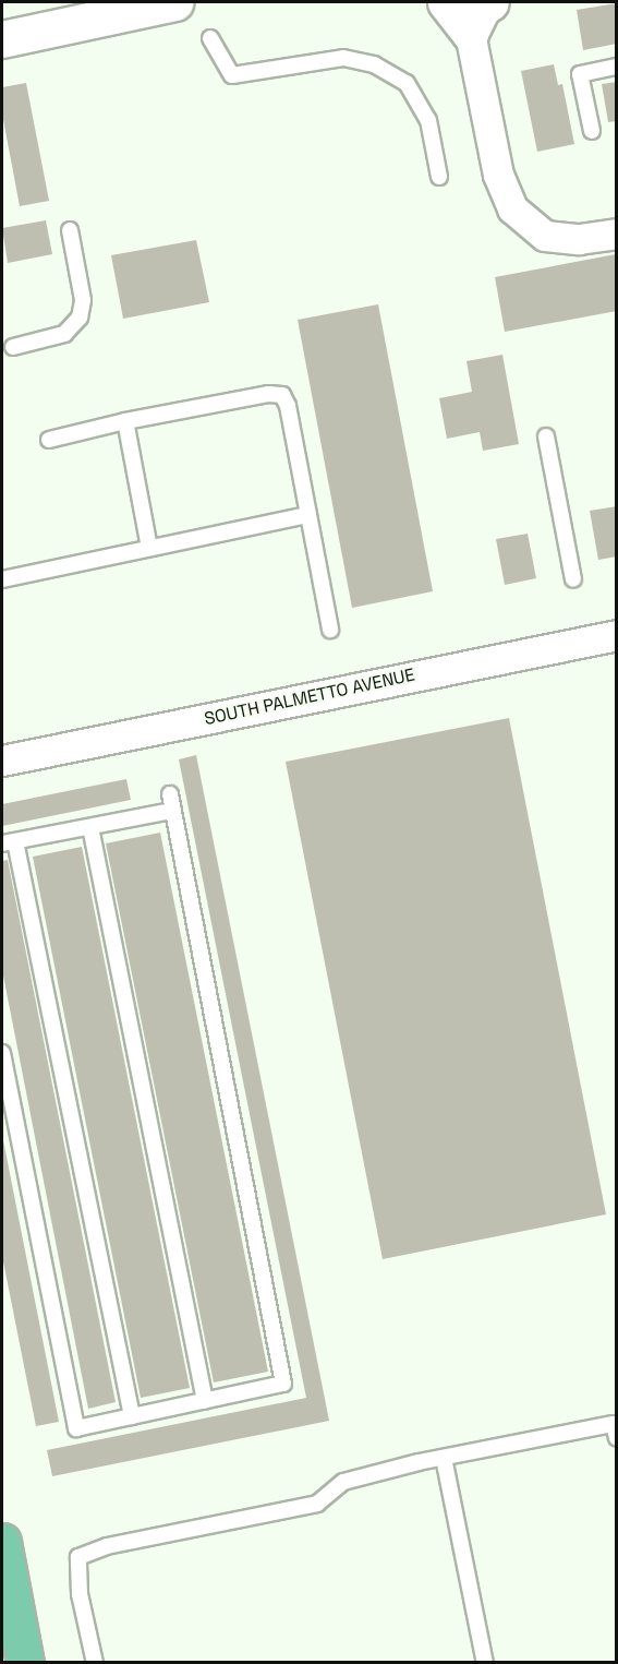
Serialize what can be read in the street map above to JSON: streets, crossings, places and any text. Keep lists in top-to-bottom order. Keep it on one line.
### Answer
{"streets":{"street":["SOUTH PALMETTO AVENUE"]}}
